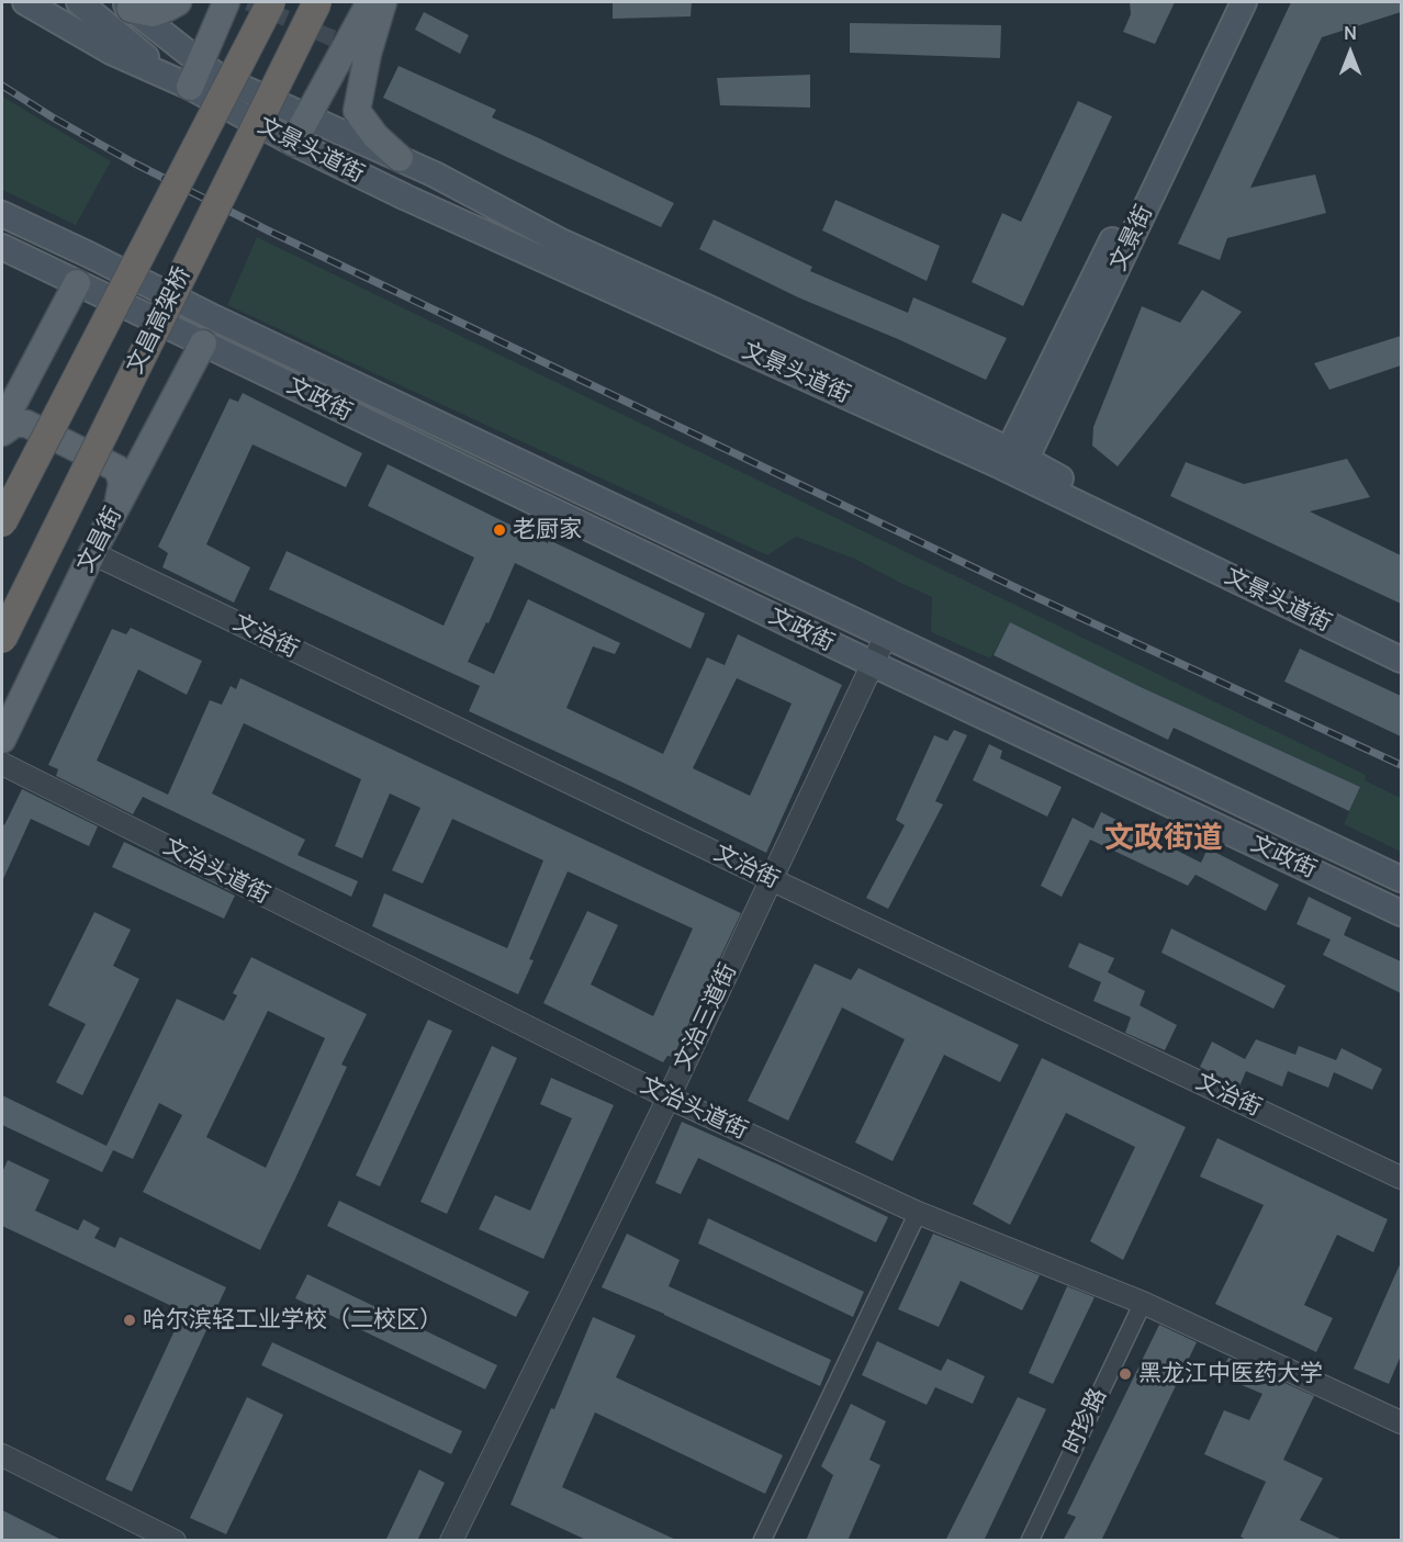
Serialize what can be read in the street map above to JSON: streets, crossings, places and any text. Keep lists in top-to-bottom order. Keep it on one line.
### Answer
{"streets":{"highway":["文昌高架桥"],"main road":["文景头道街","文景街","文政街","文昌街"],"street":["文治街","文治头道街","文治三道街","时珍路"]},"crossings":[["文景头道街","文景街"],["文政街","文昌街"],["文政街","文治三道街"],["文昌街","文治街"],["文治街","文治三道街"],["文治头道街","文治三道街"],["文治头道街","时珍路"]],"districts":["文政街道"],"places":["老厨家","哈尔滨轻工业学校（二校区）","黑龙江中医药大学"],"north":"top"}
